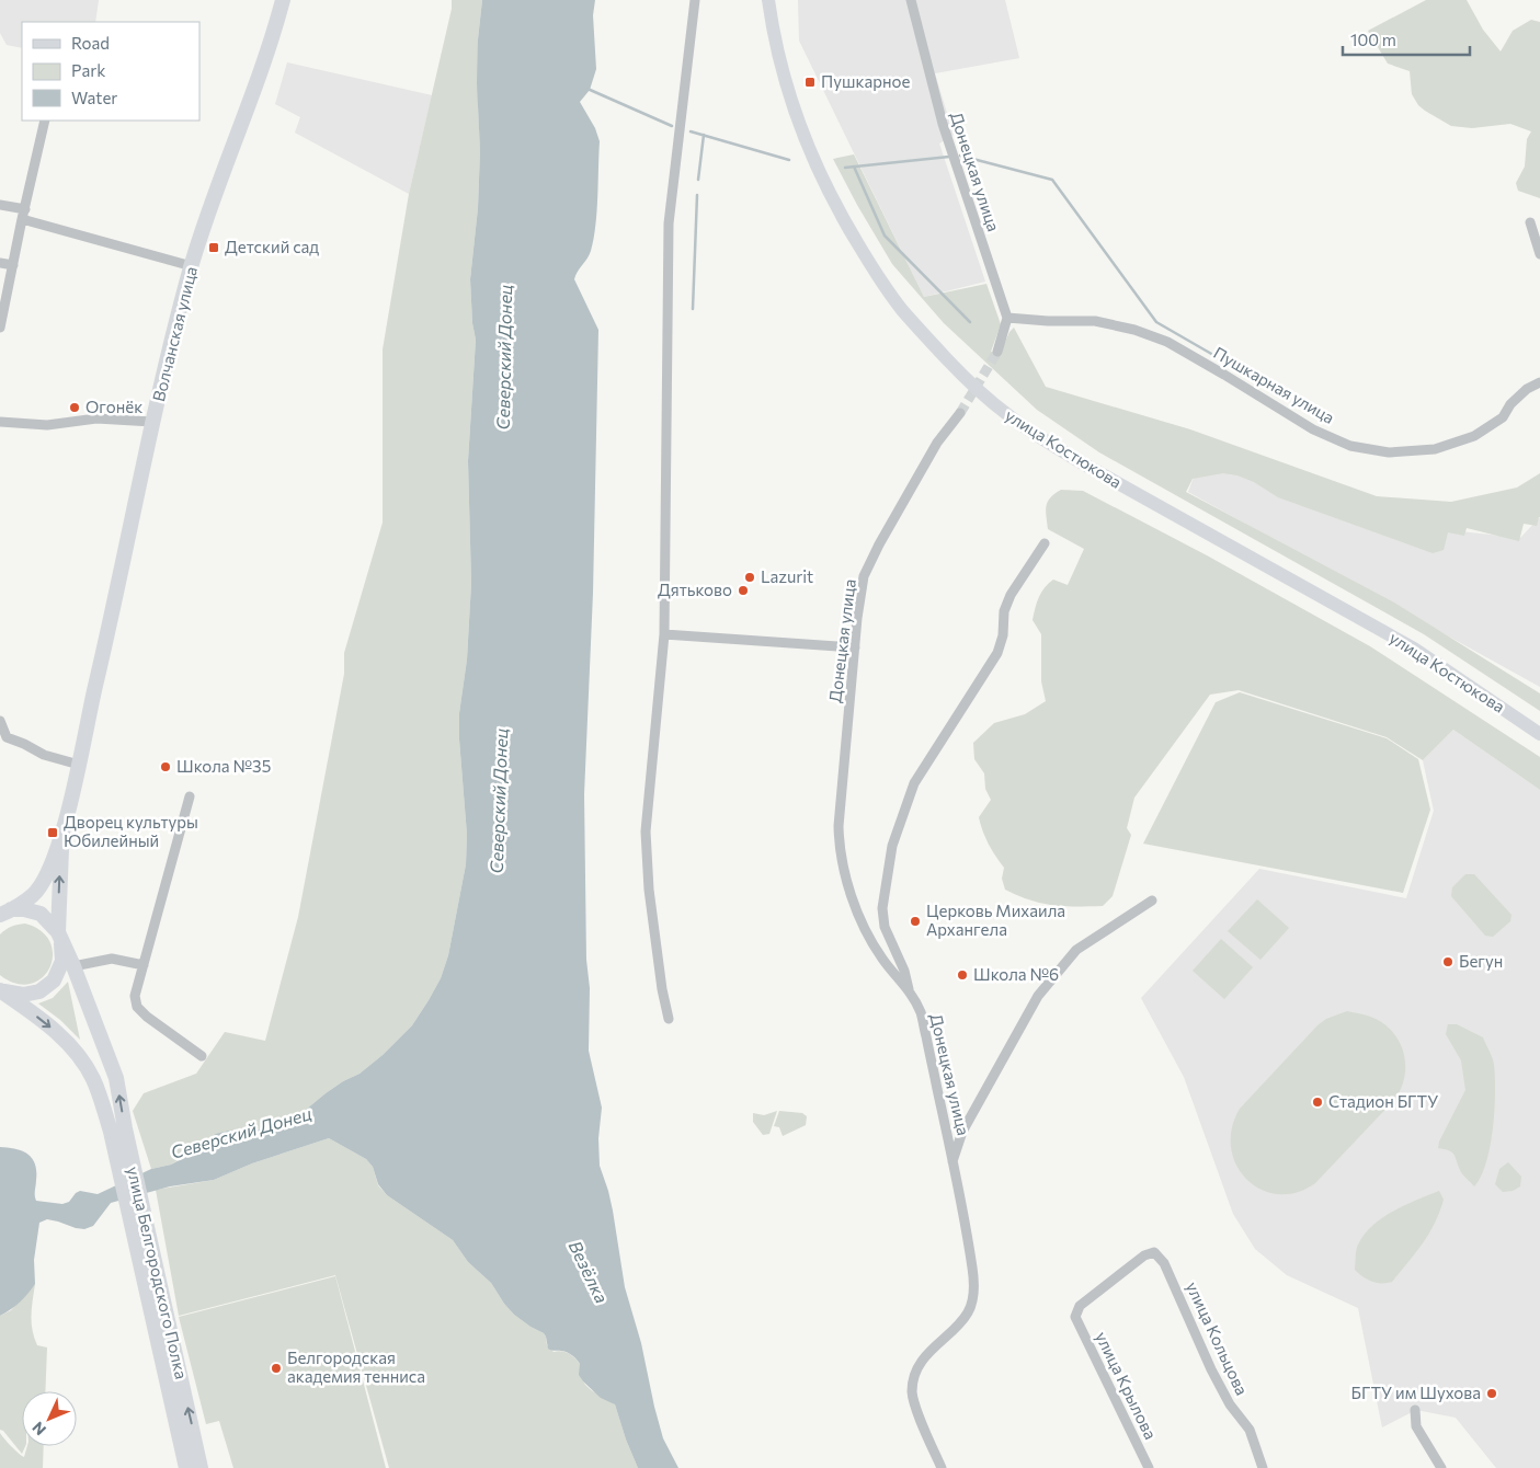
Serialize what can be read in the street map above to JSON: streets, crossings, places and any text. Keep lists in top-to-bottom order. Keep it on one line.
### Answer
{"streets":{"main road":["Волчанская улица","улица Костюкова","улица Белгородского Полка"],"street":["Донецкая улица","Пушкарная улица","улица Кольцова","улица Крылова"]},"crossings":[["Донецкая улица","Пушкарная улица"],["улица Кольцова","улица Крылова"]],"water":["Северский Донец","Везёлка"],"places":{"transit":["Пушкарное","Детский сад","Дворец культуры Юбилейный"],"other":["Огонёк","Lazurit","Дятьково","Школа №35","Церковь Михаила Архангела","Бегун","Школа №6","Стадион БГТУ","Белгородская академия тенниса","БГТУ им Шухова"]},"legend":["Road","Park","Water"],"scale_bar":"100 m","north":"bottom left"}
